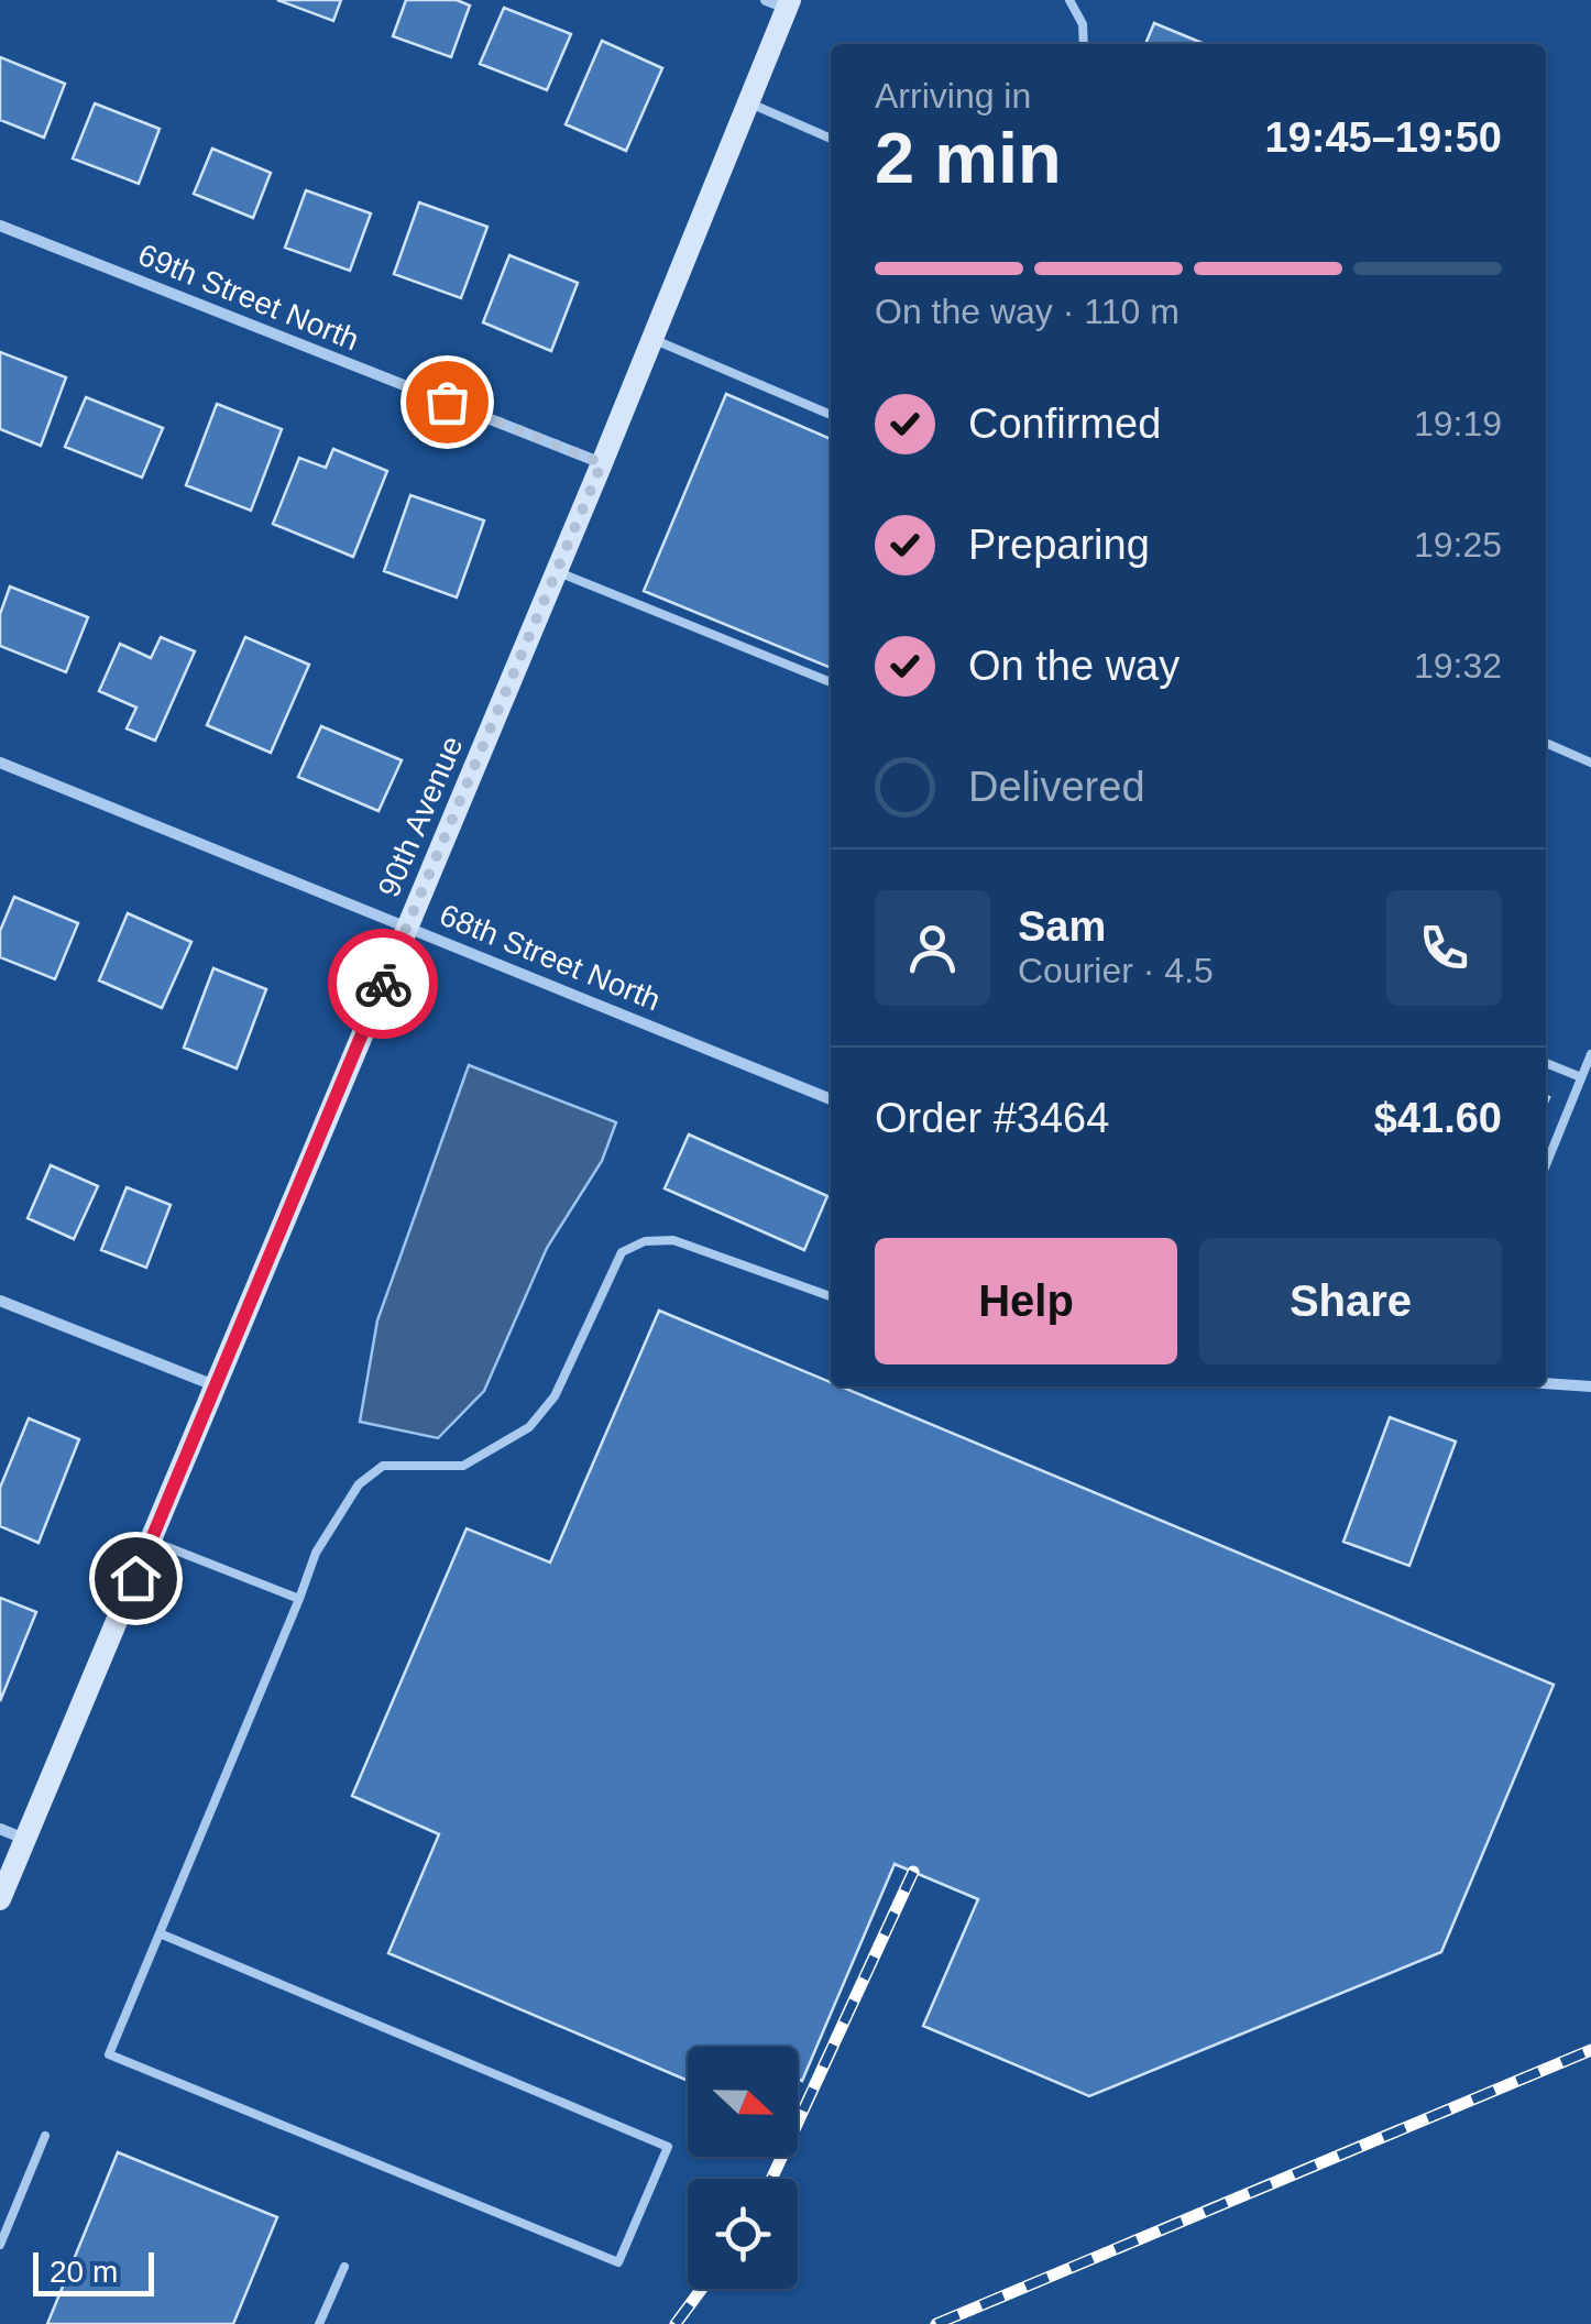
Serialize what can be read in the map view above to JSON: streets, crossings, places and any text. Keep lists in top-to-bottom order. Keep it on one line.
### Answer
{"streets":{"street":["69th Street North","90th Avenue","68th Street North"]},"crossings":[["69th Street North","90th Avenue"],["90th Avenue","68th Street North"]],"scale_bar":"20 m","north":"right","page":{"heading":["2 min","Arriving in","19:45–19:50"],"panel":["Sam","Courier · 4.5","Order #3464","$41.60"],"bar":"On the way · 110 m","list":[["Confirmed","19:19"],["Preparing","19:25"],["On the way","19:32"],"Delivered"],"buttons":["Help","Share"],"scale":"20 m"}}
